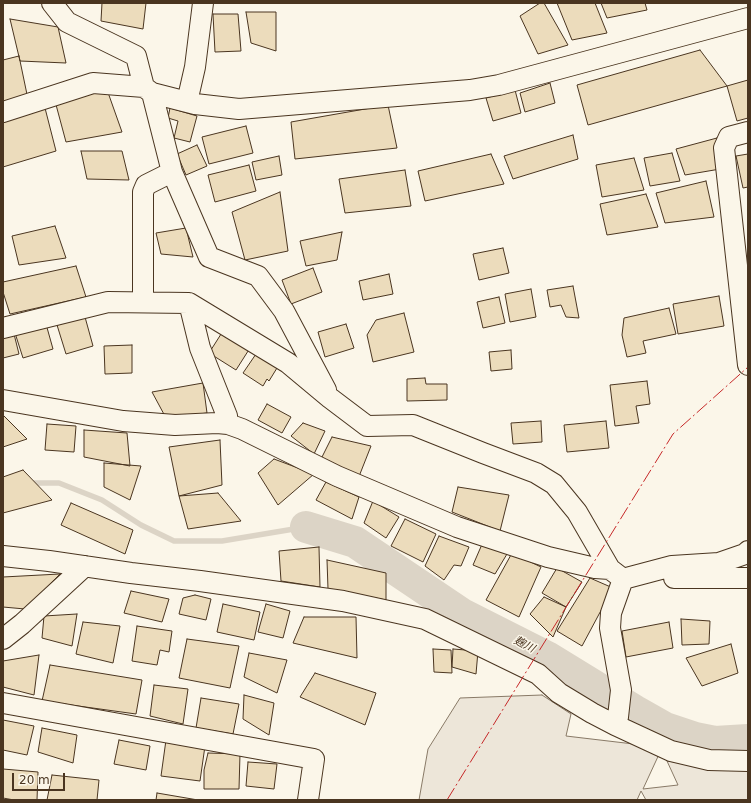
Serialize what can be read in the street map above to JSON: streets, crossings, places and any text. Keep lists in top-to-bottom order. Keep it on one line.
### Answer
{"water":["麹川"],"scale_bar":"20 m"}
